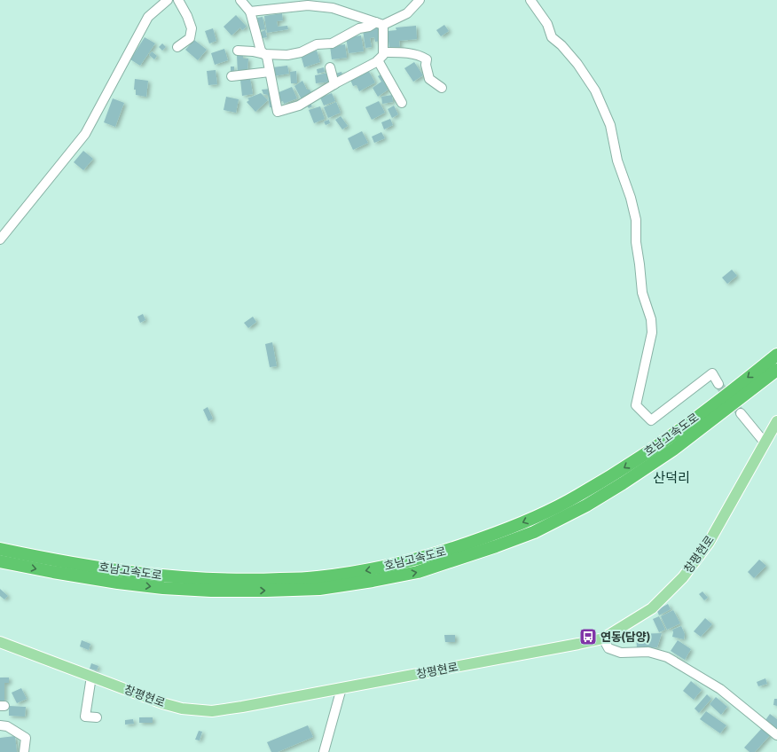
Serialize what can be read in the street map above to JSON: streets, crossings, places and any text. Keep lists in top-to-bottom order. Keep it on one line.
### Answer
{"streets":{"highway":["호남고속도로"],"main road":["창평현로"]},"districts":["산덕리"],"places":{"bus stop":["연동(담양)"]}}
